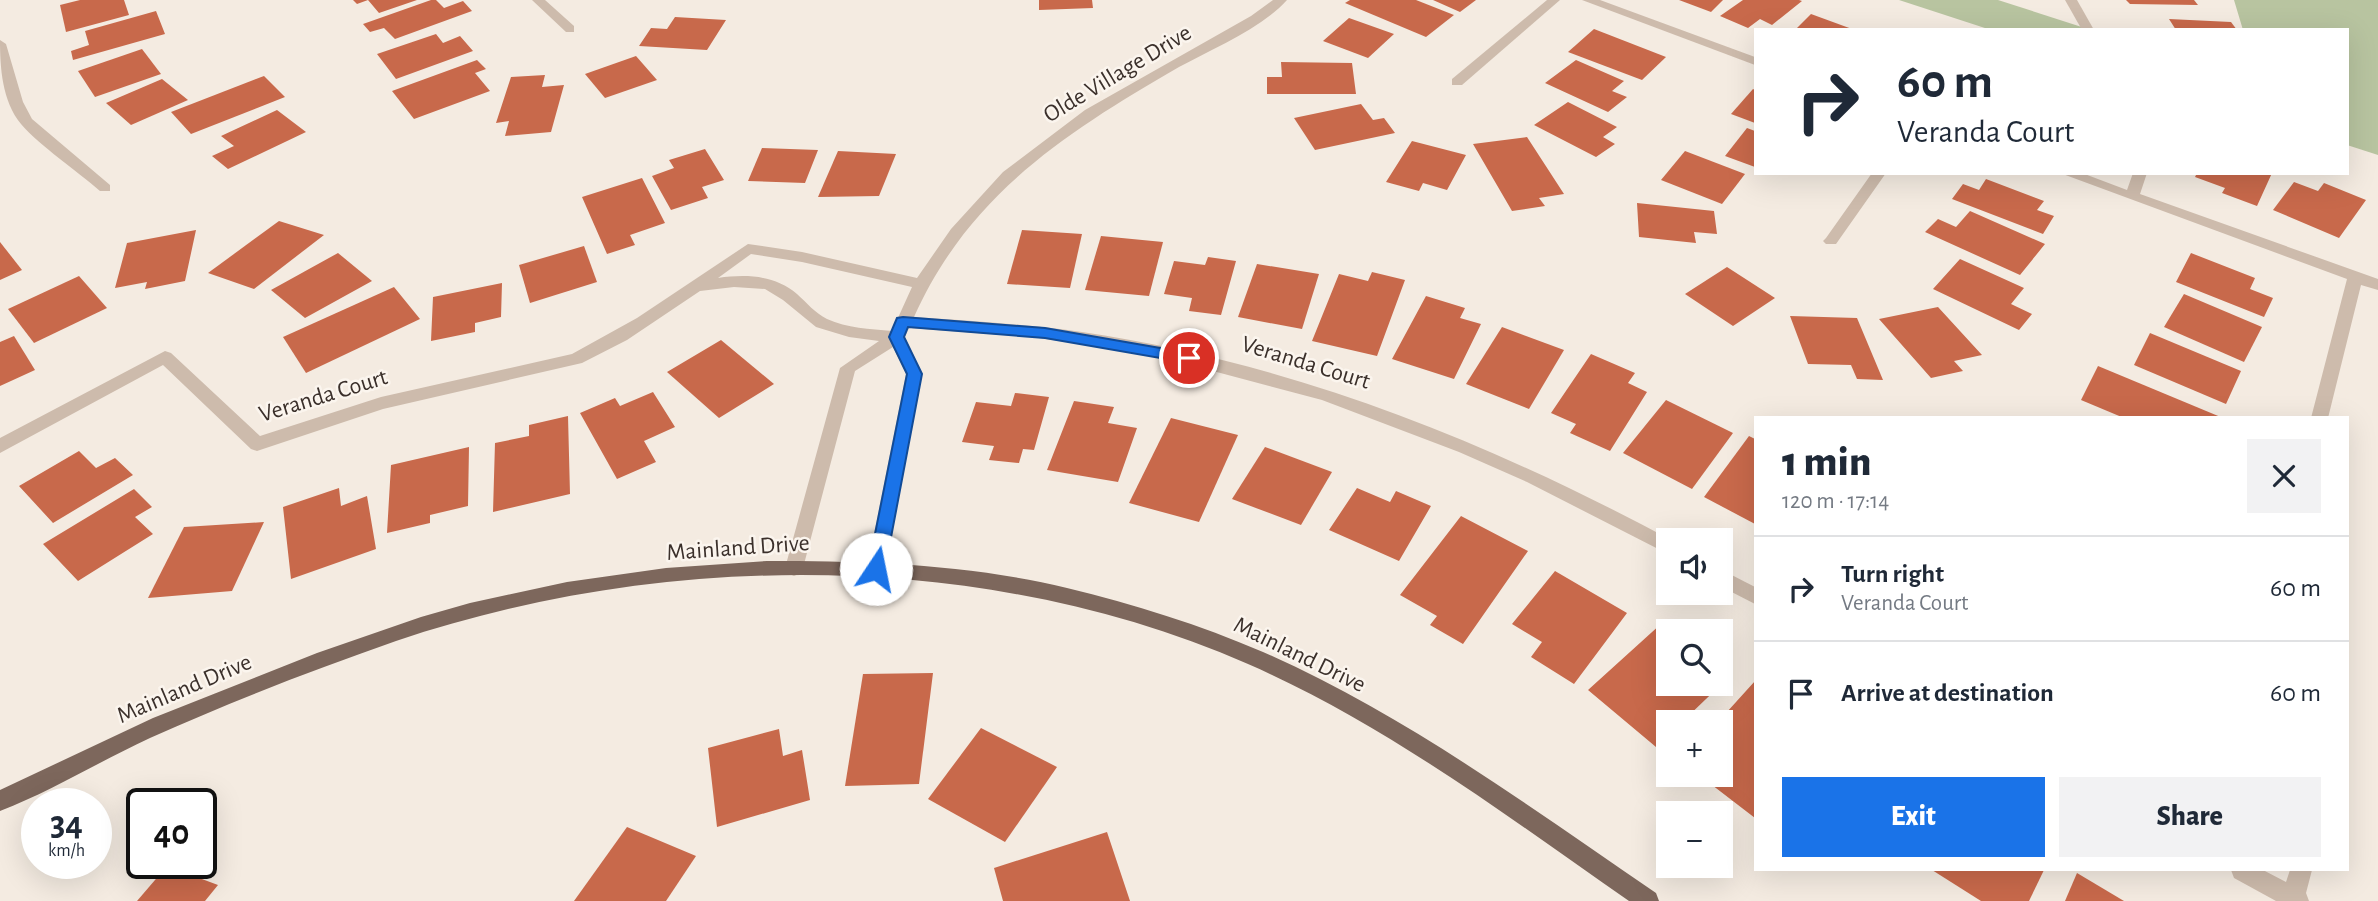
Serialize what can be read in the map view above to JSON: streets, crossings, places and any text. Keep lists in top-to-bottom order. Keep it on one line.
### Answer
{"streets":{"main road":["Mainland Drive"],"street":["Olde Village Drive","Veranda Court"]},"crossings":[["Olde Village Drive","Veranda Court"]],"page":{"turn":["60 m","Veranda Court"],"heading":["1 min","120 m · 17:14"],"map_buttons":["+","−"],"list":[{"name":"Turn right","note":"Veranda Court","value":"60 m"},{"name":"Arrive at destination","value":"60 m"}],"buttons":["Exit","Share"],"speed":"34 km/h","limit":"40"}}
